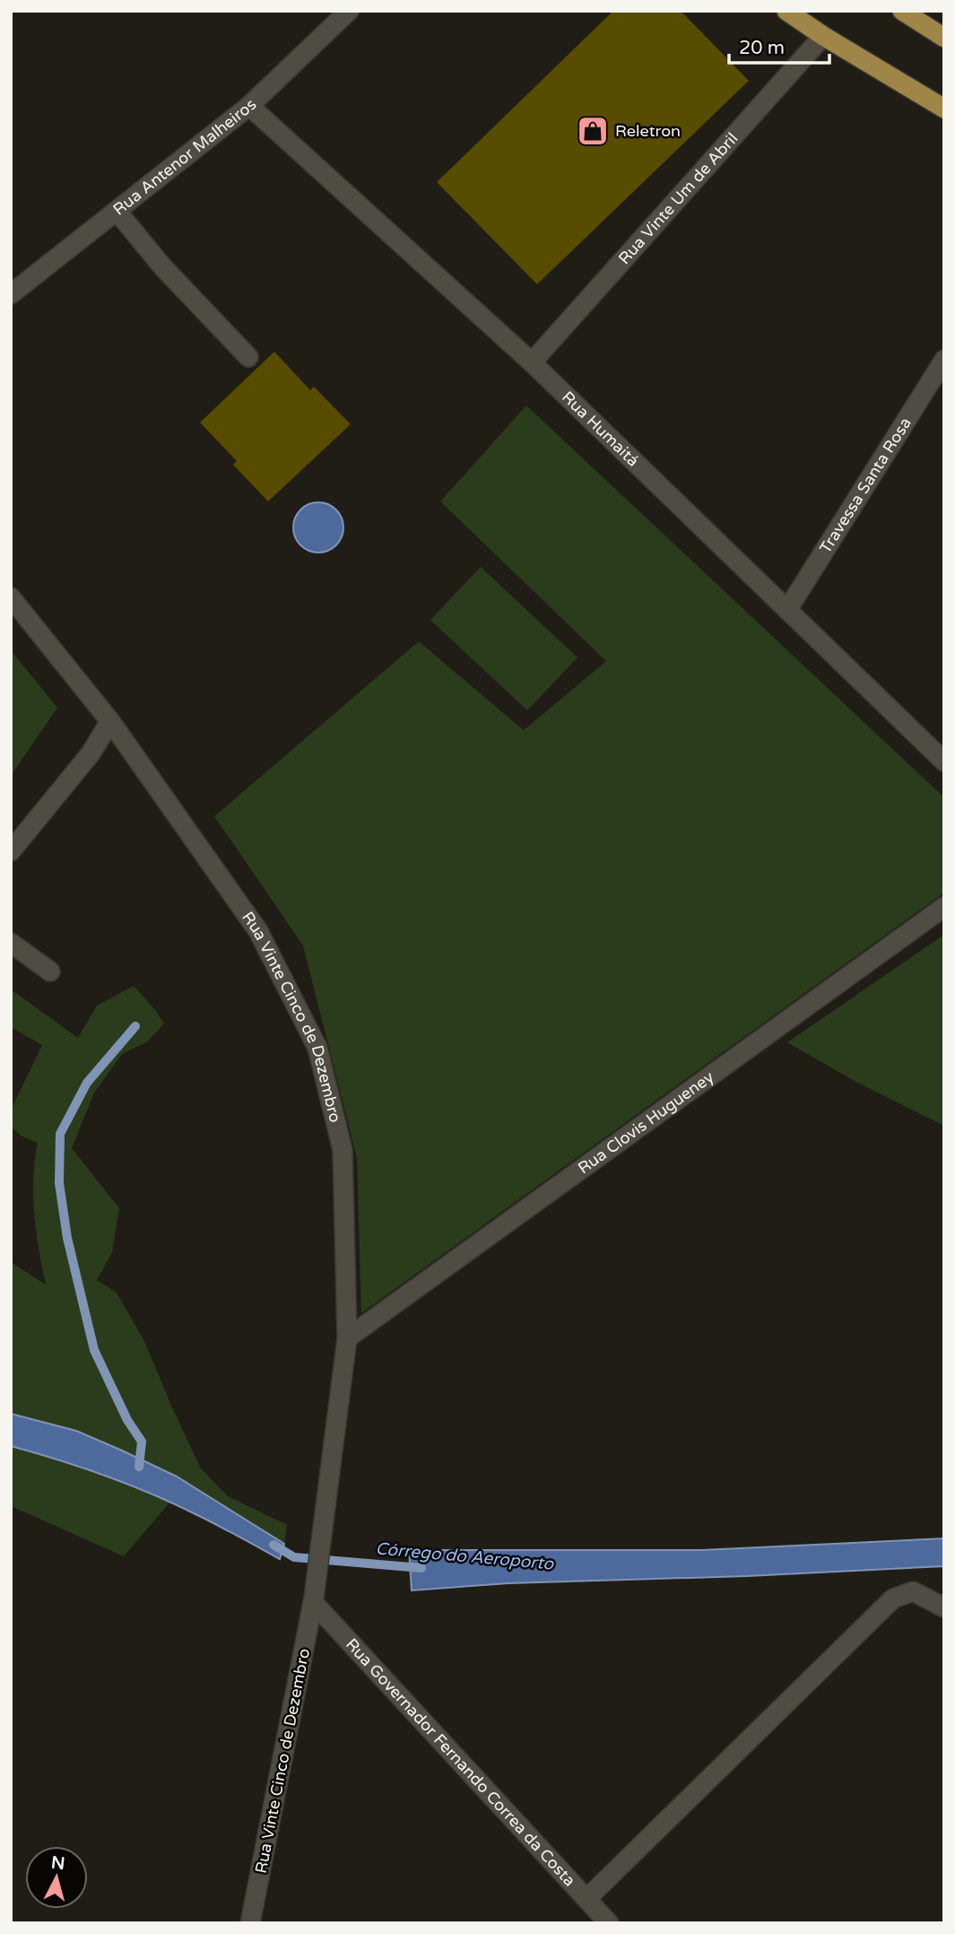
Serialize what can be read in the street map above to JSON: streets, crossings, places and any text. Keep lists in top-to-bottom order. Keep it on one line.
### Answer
{"streets":{"street":["Rua Antenor Malheiros","Rua Vinte Um de Abril","Rua Humaitá","Travessa Santa Rosa","Rua Vinte Cinco de Dezembro","Rua Clovis Hugueney","Rua Governador Fernando Correa da Costa"]},"crossings":[["Rua Antenor Malheiros","Rua Humaitá"],["Rua Vinte Um de Abril","Rua Humaitá"],["Rua Humaitá","Travessa Santa Rosa"],["Rua Vinte Cinco de Dezembro","Rua Clovis Hugueney"],["Rua Vinte Cinco de Dezembro","Rua Governador Fernando Correa da Costa"]],"water":["Córrego do Aeroporto"],"places":{"shop":["Reletron"]},"scale_bar":"20 m","north":"top"}
